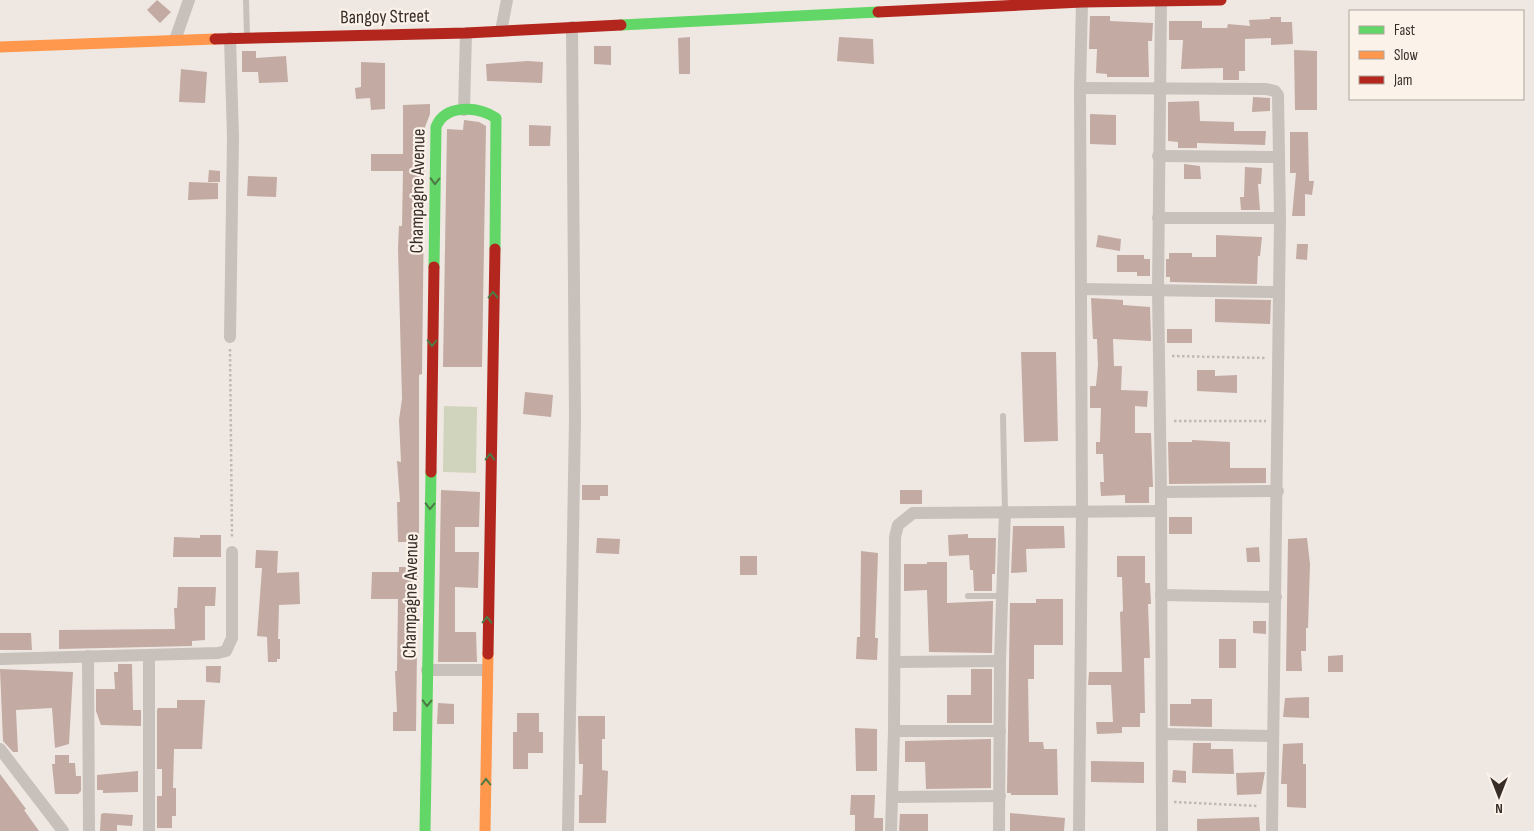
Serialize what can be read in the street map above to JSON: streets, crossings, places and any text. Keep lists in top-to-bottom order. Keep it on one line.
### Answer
{"streets":{"street":["Bangoy Street","Champagne Avenue"]},"legend":["Fast","Slow","Jam"],"north":"bottom"}
